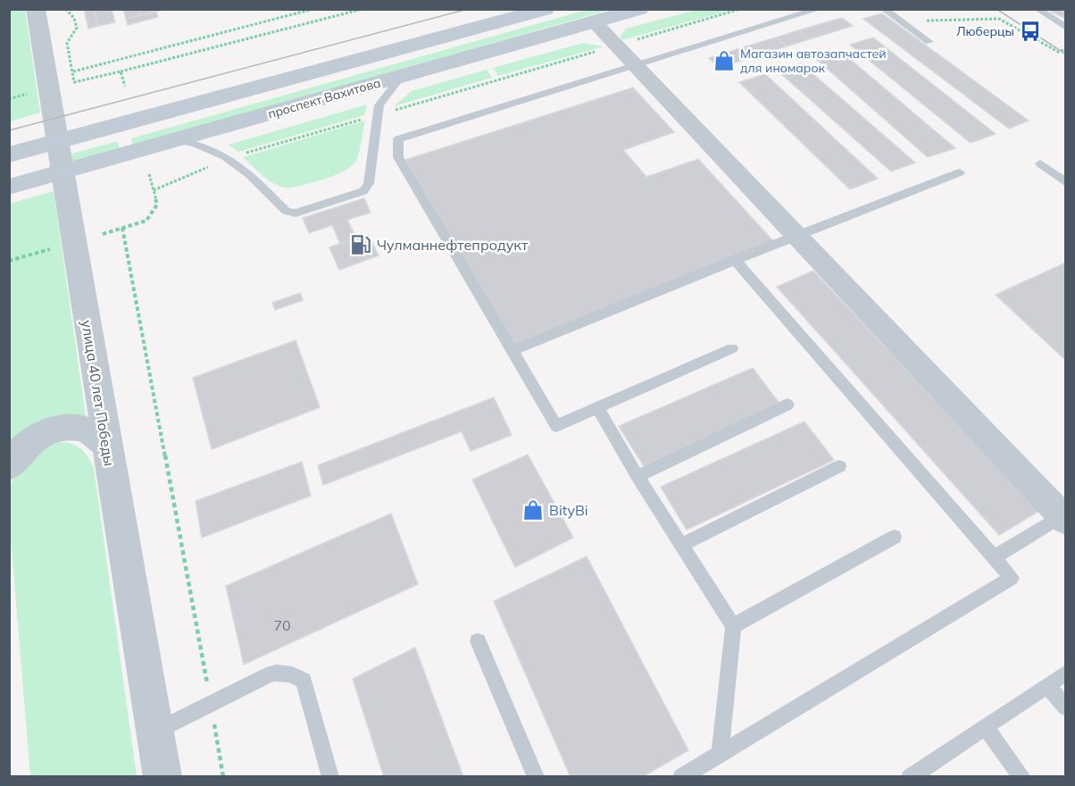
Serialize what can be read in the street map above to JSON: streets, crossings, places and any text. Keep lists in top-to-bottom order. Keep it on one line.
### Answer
{"streets":{"main road":["проспект Вахитова"],"street":["улица 40 лет Победы"]},"crossings":[["проспект Вахитова","улица 40 лет Победы"]],"places":{"bus stop":["Люберцы"],"shop":["Магазин автозапчастей для иномарок","BityBi"],"fuel station":["Чулманнефтепродукт"]},"house_numbers":["70"]}
